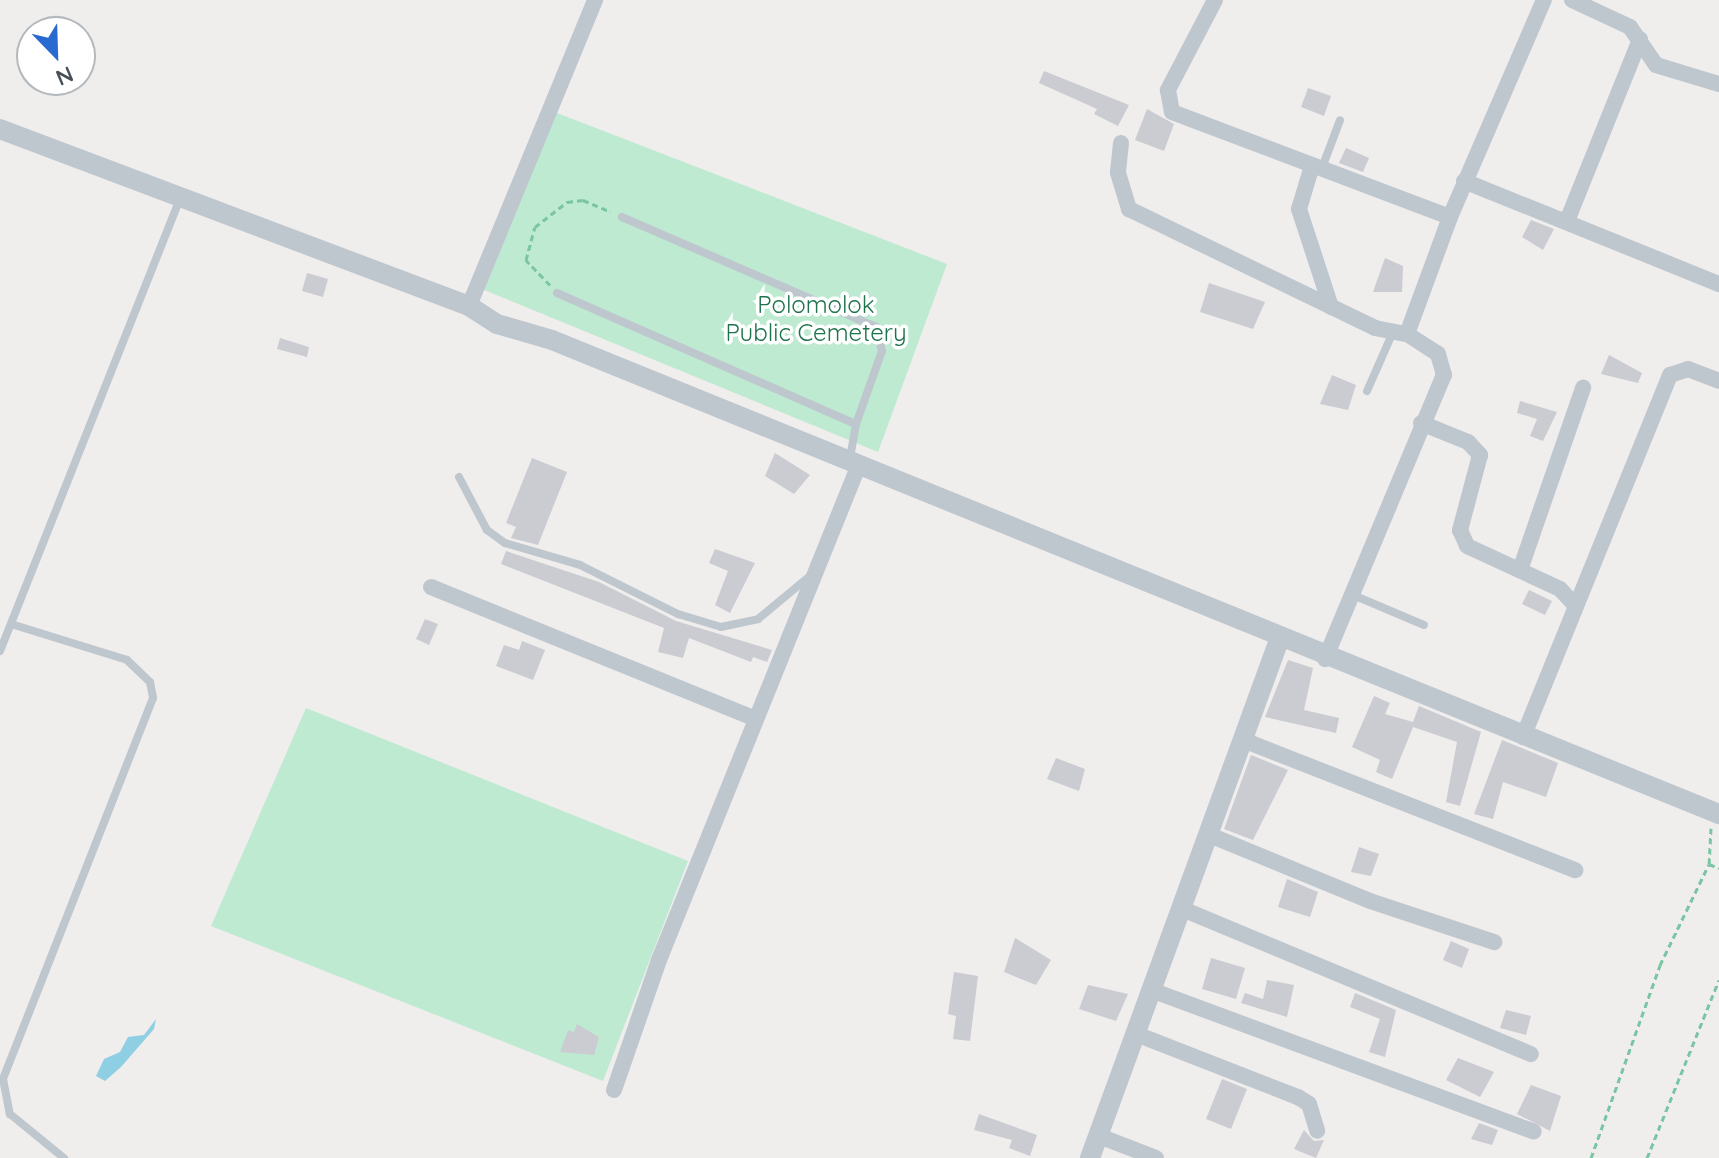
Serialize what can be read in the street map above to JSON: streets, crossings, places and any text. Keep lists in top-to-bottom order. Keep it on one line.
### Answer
{"parks":["Polomolok Public Cemetery"],"north":"bottom right"}
